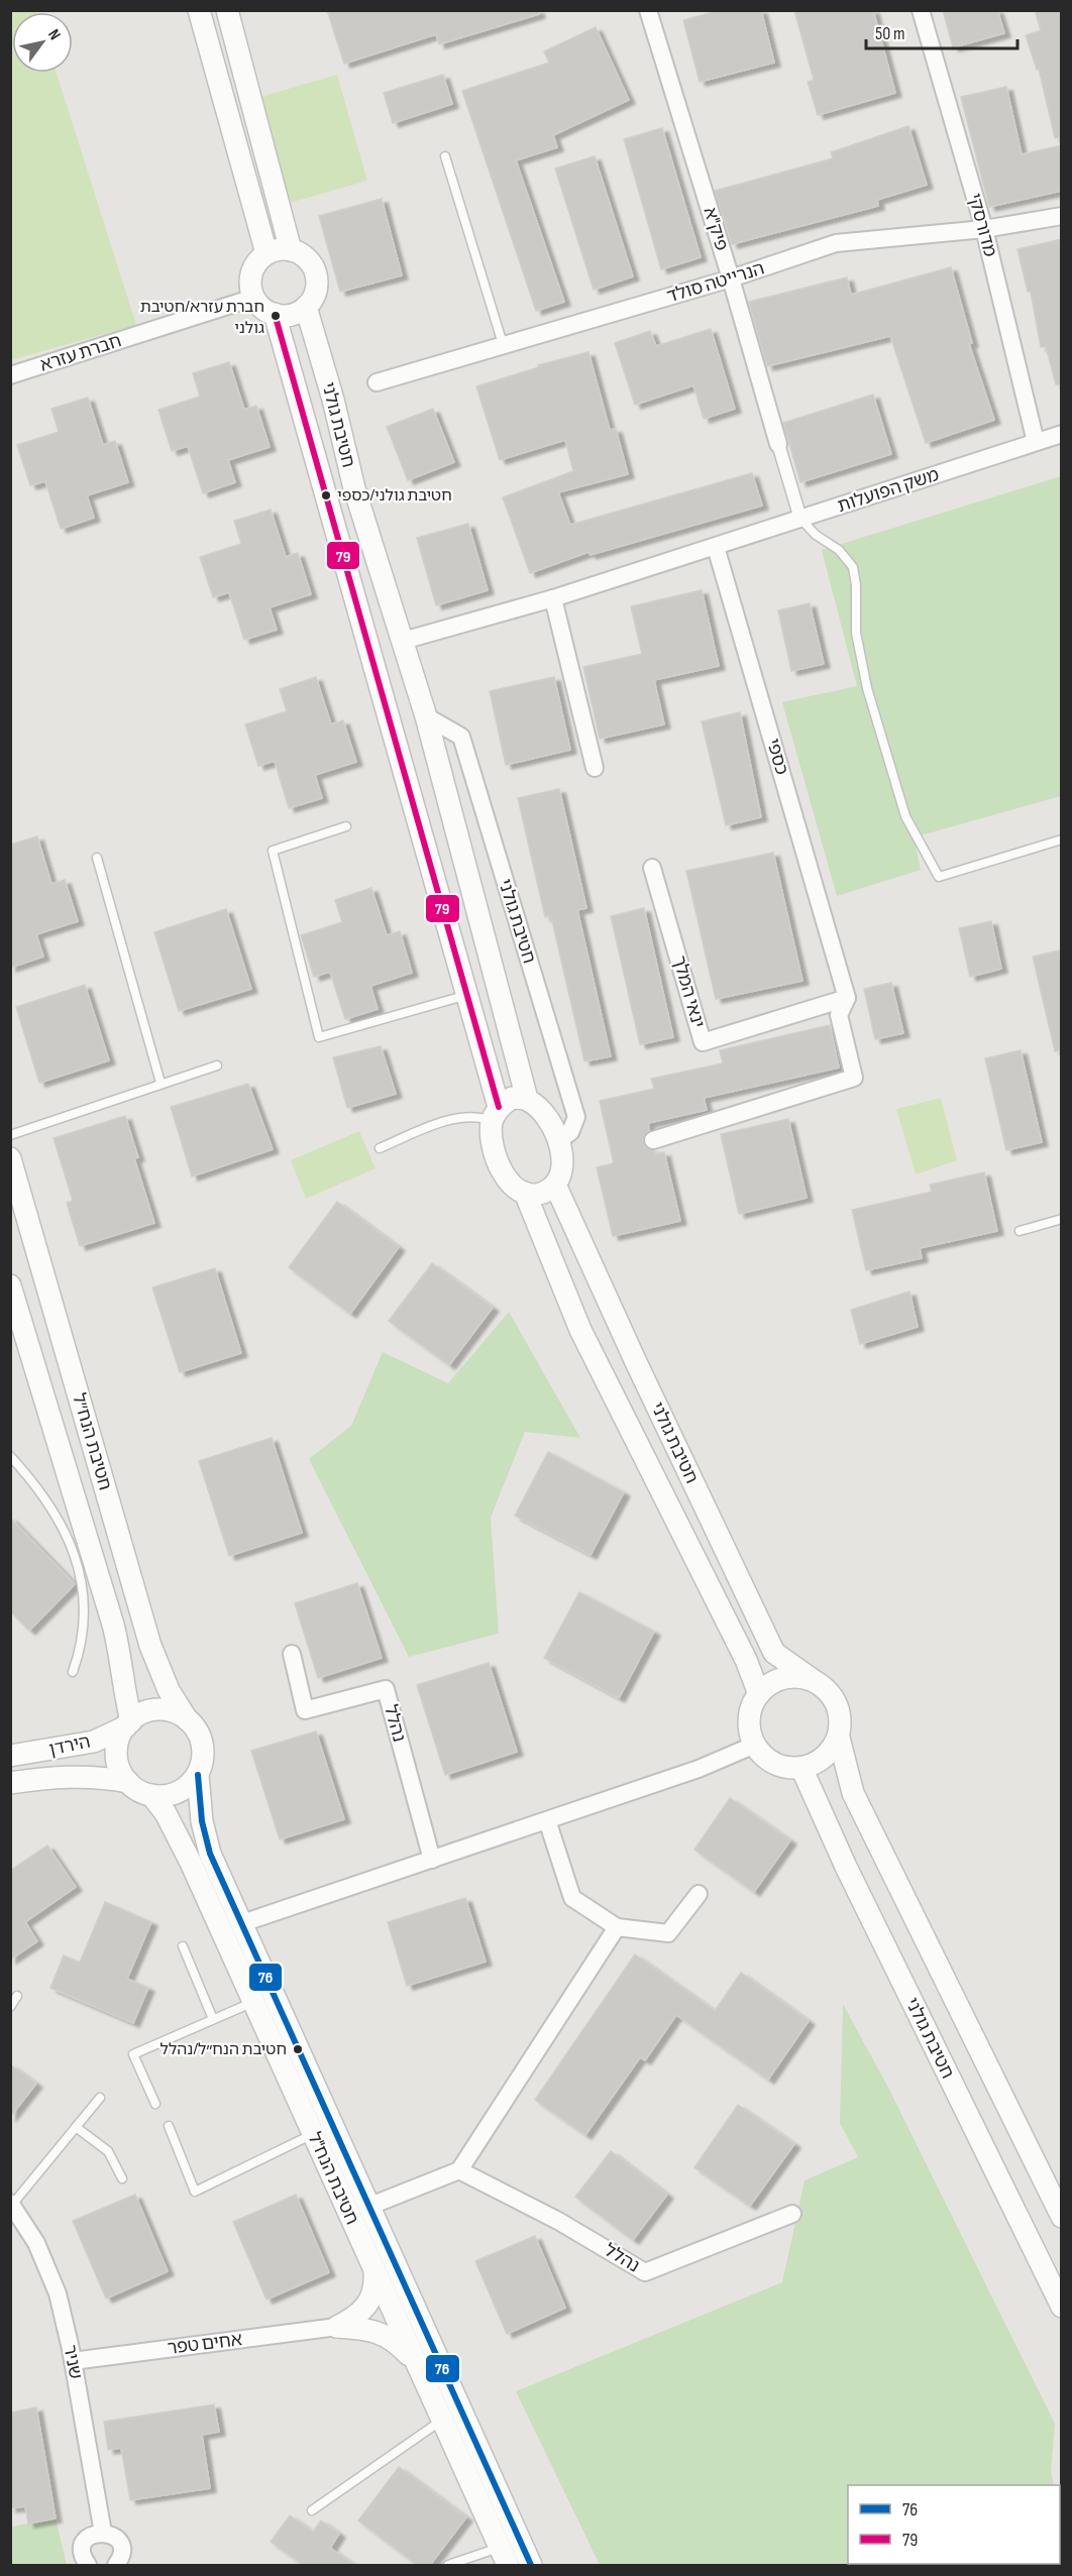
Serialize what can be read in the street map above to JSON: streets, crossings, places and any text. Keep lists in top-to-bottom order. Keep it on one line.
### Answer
{"streets":{"street":["מדורסקי","פיק\"א","הנרייטה סולד","חברת עזרא","חטיבת גולני","משק הפועלות","כספי","ינאי המלך","חטיבת הנח״ל","נהלל","הירדן","חטיבת הנח\"ל","אחים טפר","שניר"]},"crossings":[["מדורסקי","הנרייטה סולד"],["מדורסקי","משק הפועלות"],["פיק\"א","הנרייטה סולד"],["פיק\"א","משק הפועלות"],["חברת עזרא","חטיבת גולני"],["משק הפועלות","כספי"],["כספי","ינאי המלך"],["חטיבת הנח״ל","הירדן"],["חטיבת הנח״ל","חטיבת הנח\"ל"],["הירדן","חטיבת הנח\"ל"],["אחים טפר","שניר"]],"places":["חברת עזרא/חטיבת גולני","חטיבת גולני/כספי","חטיבת הנח״ל/נהלל"],"lines":["transit line 79","transit line 76"],"legend":["76","79"],"scale_bar":"50 m","north":"top right"}
